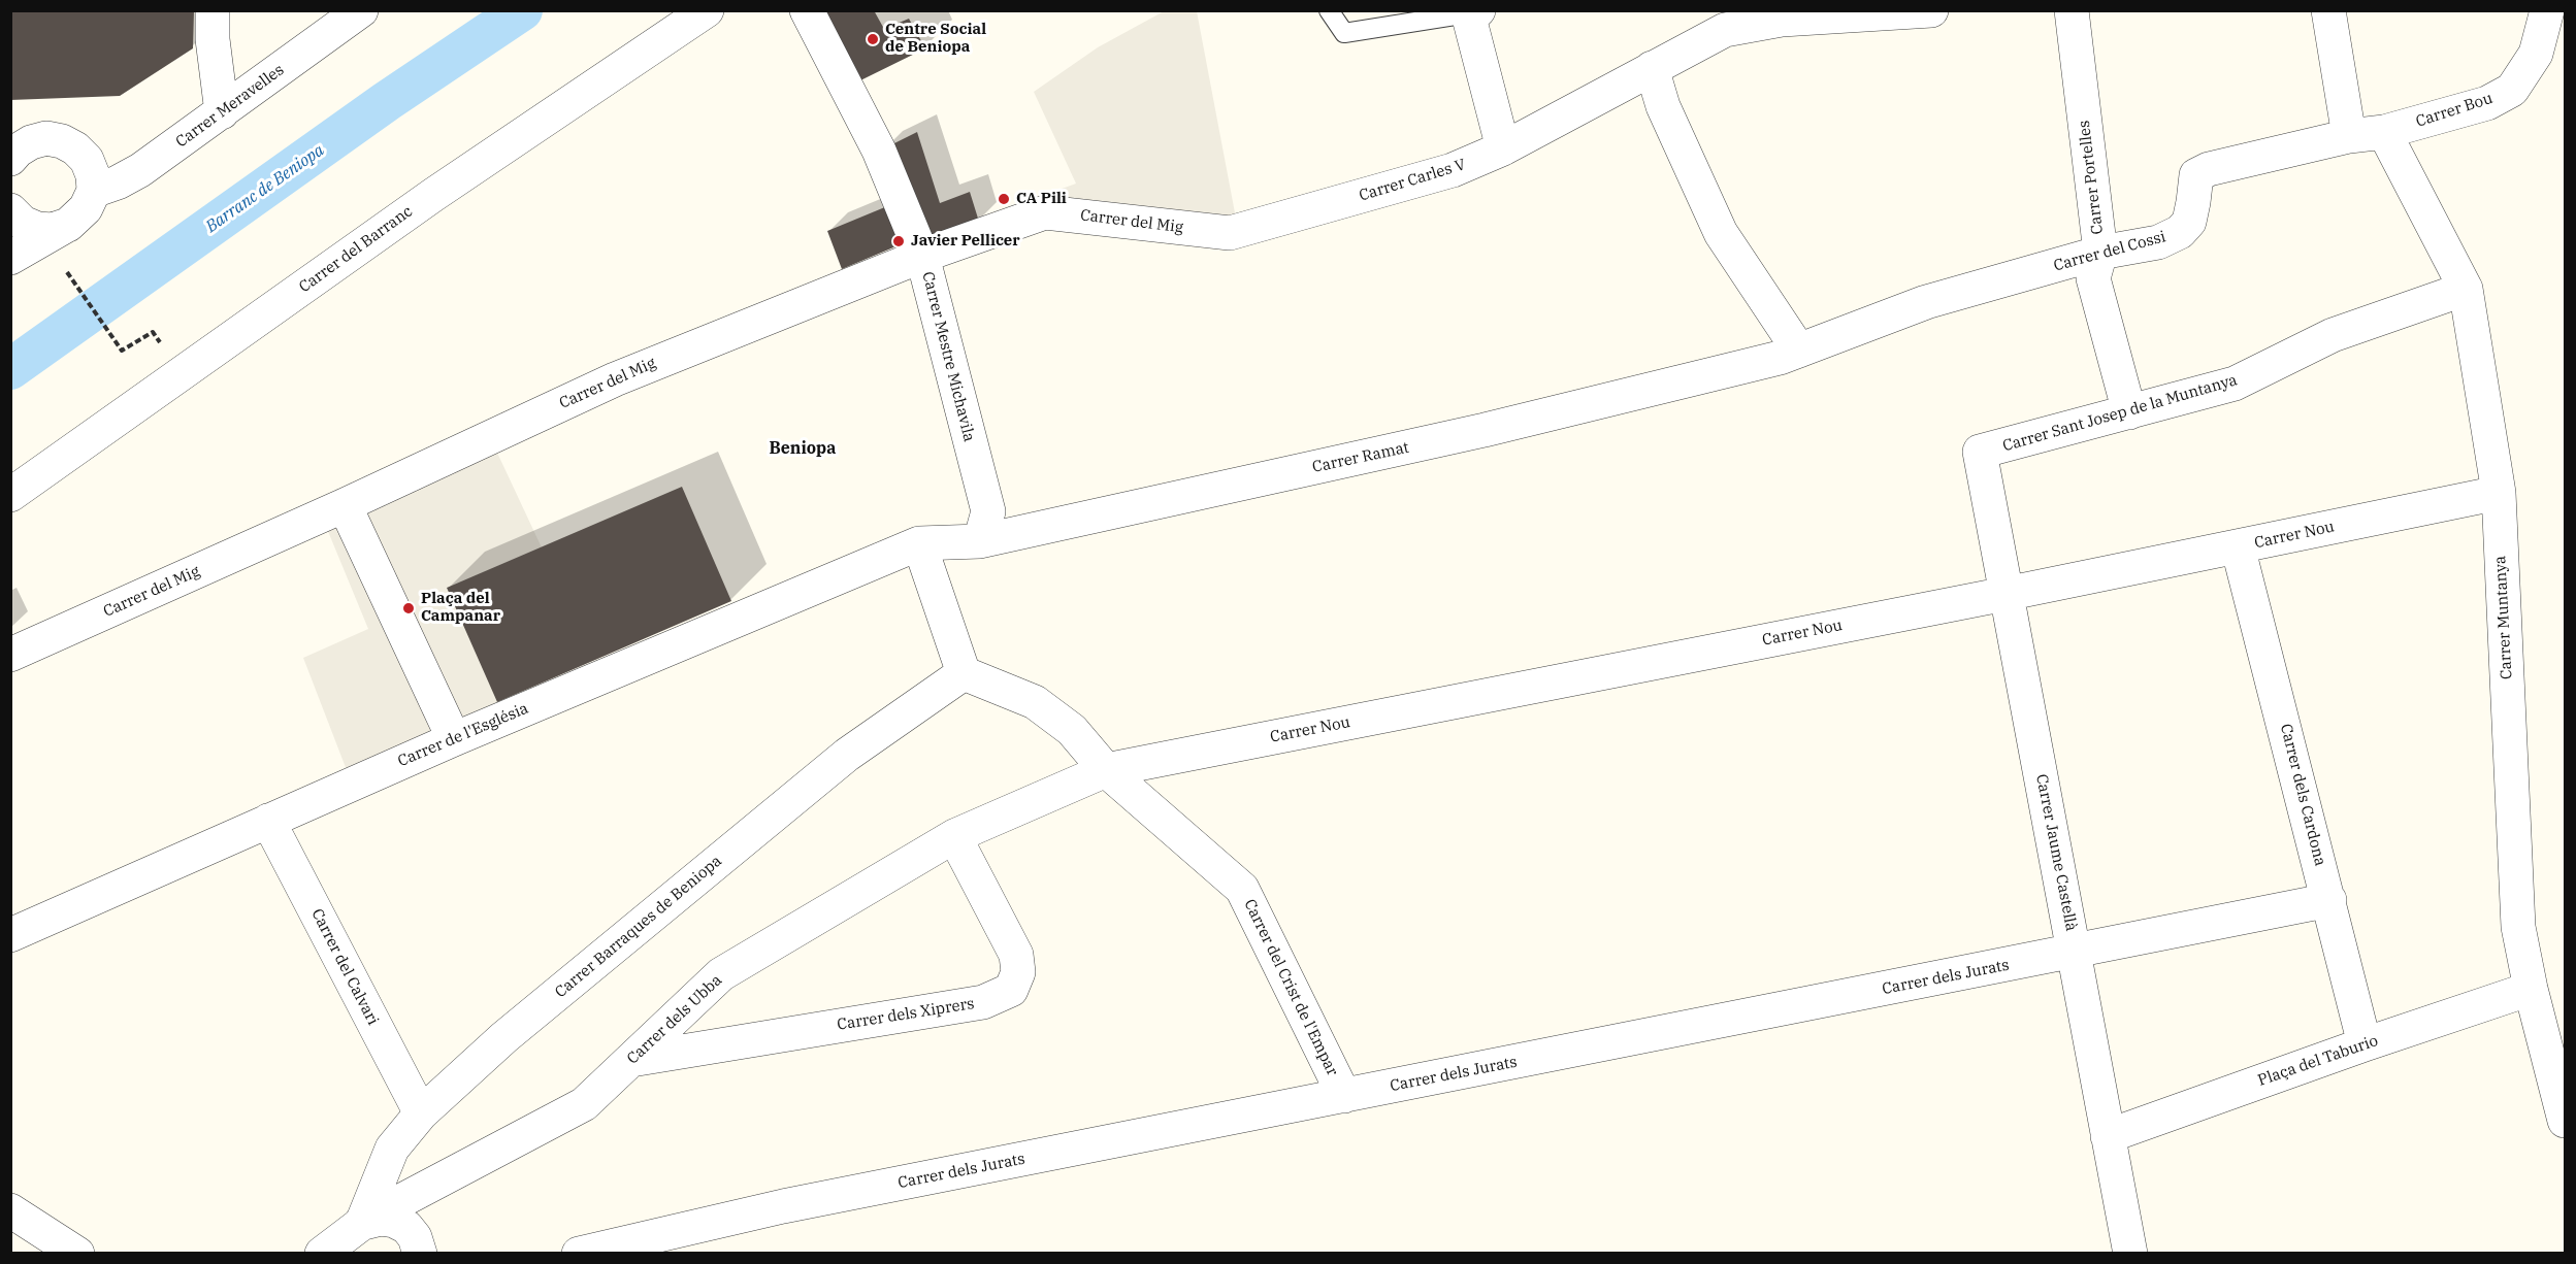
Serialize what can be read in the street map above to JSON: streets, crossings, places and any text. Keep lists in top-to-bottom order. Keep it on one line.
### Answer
{"streets":{"street":["Carrer Meravelles","Carrer Bou","Carrer Portelles","Carrer Carles V","Carrer del Mig","Carrer del Barranc","Carrer del Cossi","Carrer Mestre Michavila","Carrer Sant Josep de la Muntanya","Carrer Ramat","Carrer Nou","Carrer Muntanya","Carrer de l'Església","Carrer dels Cardona","Carrer Jaume Castellà","Carrer Barraques de Beniopa","Carrer del Calvari","Carrer dels Jurats","Carrer del Crist de l'Empar","Carrer dels Xiprers","Carrer dels Ubba","Plaça del Taburio"]},"crossings":[["Carrer Bou","Carrer del Cossi"],["Carrer Bou","Carrer Muntanya"],["Carrer Portelles","Carrer del Cossi"],["Carrer Portelles","Carrer Sant Josep de la Muntanya"],["Carrer Carles V","Carrer del Mig"],["Carrer del Mig","Carrer Mestre Michavila"],["Carrer del Cossi","Carrer Ramat"],["Carrer del Cossi","Carrer Muntanya"],["Carrer Mestre Michavila","Carrer Ramat"],["Carrer Sant Josep de la Muntanya","Carrer Muntanya"],["Carrer Sant Josep de la Muntanya","Carrer Jaume Castellà"],["Carrer Ramat","Carrer de l'Església"],["Carrer Nou","Carrer Muntanya"],["Carrer Nou","Carrer dels Cardona"],["Carrer Nou","Carrer Jaume Castellà"],["Carrer Nou","Carrer del Crist de l'Empar"],["Carrer Nou","Carrer dels Ubba"],["Carrer Muntanya","Plaça del Taburio"],["Carrer de l'Església","Carrer del Calvari"],["Carrer dels Cardona","Carrer dels Jurats"],["Carrer dels Cardona","Plaça del Taburio"],["Carrer Jaume Castellà","Carrer dels Jurats"],["Carrer Jaume Castellà","Plaça del Taburio"],["Carrer Barraques de Beniopa","Carrer del Calvari"],["Carrer Barraques de Beniopa","Carrer del Crist de l'Empar"],["Carrer Barraques de Beniopa","Carrer dels Ubba"],["Carrer dels Jurats","Carrer del Crist de l'Empar"],["Carrer del Crist de l'Empar","Carrer dels Ubba"],["Carrer dels Xiprers","Carrer dels Ubba"]],"districts":["Beniopa"],"water":["Barranc de Beniopa"],"places":["Centre Social de Beniopa","CA Pili","Javier Pellicer","Plaça del Campanar"]}
